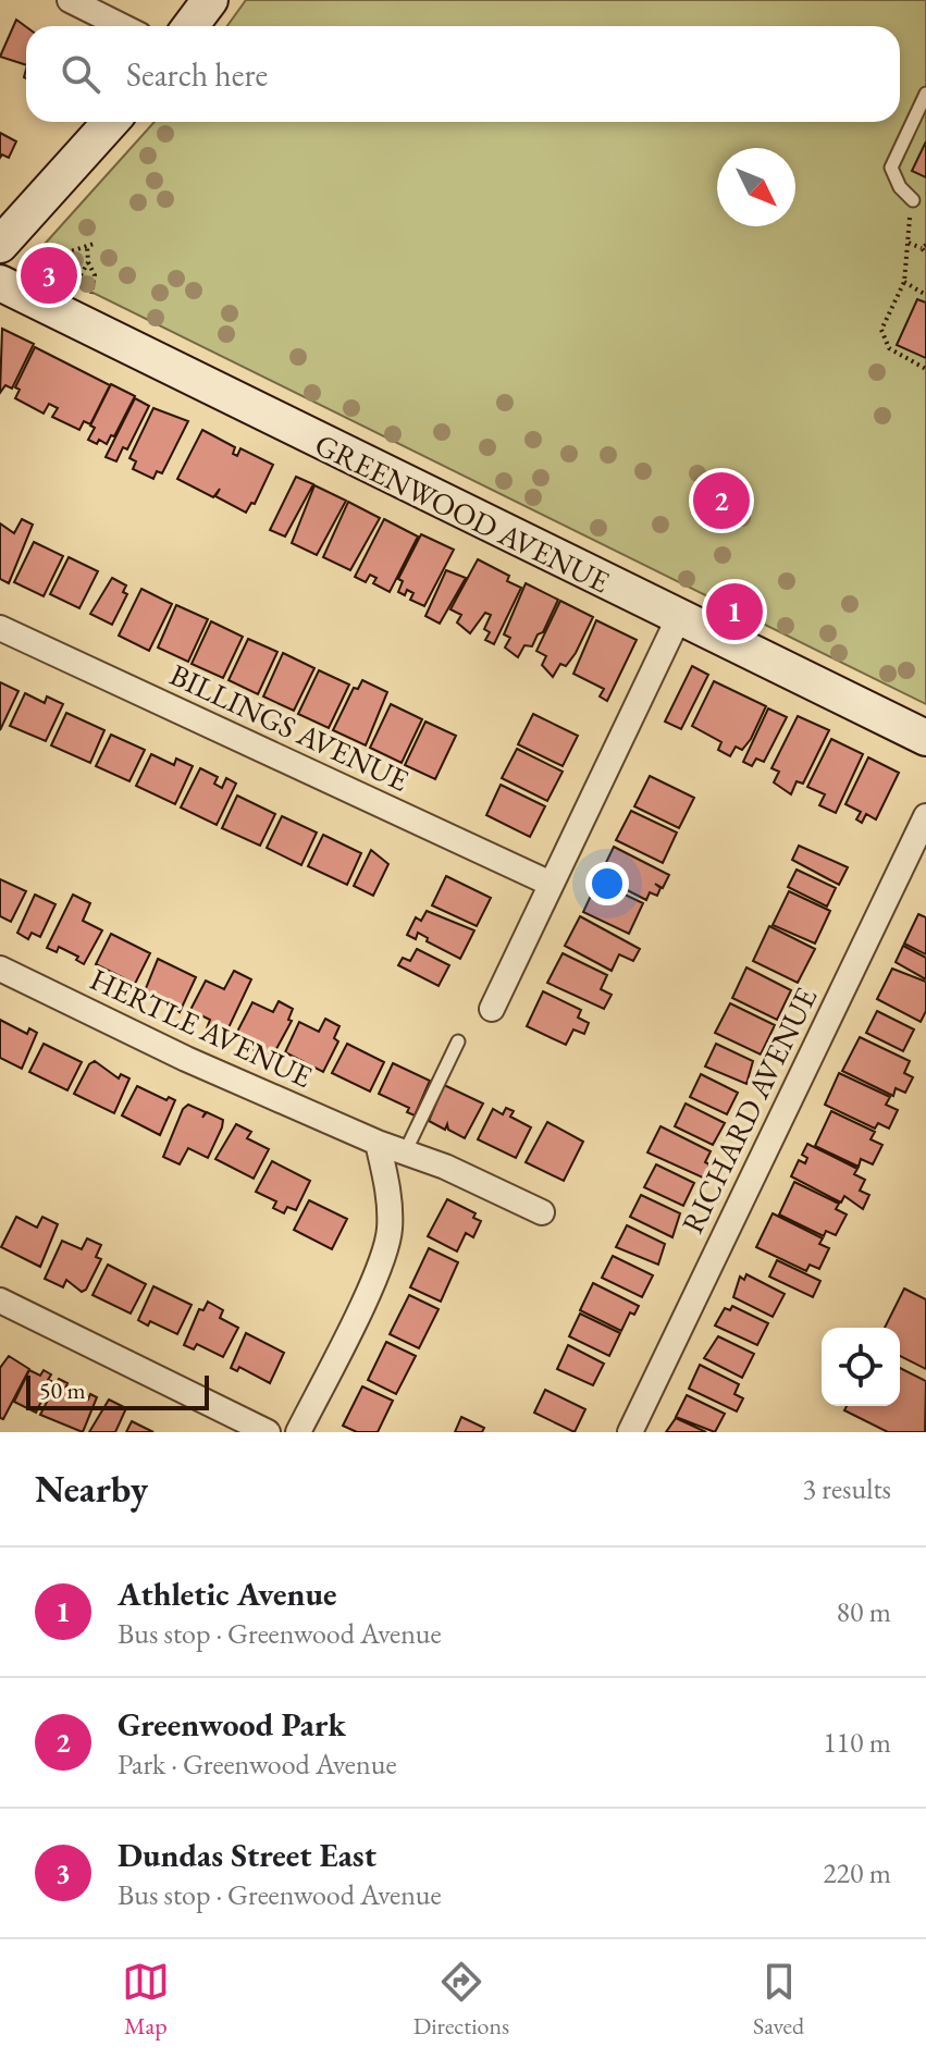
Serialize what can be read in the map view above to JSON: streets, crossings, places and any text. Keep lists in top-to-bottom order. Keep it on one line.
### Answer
{"streets":{"street":["GREENWOOD AVENUE","BILLINGS AVENUE","HERTLE AVENUE","RICHARD AVENUE"]},"scale_bar":"50 m","north":"bottom right","page":{"search":"Search here","pins":["3","2","1"],"scale":"50 m","heading":["Nearby","3 results"],"list":[{"mark":"1","name":"Athletic Avenue","note":"Bus stop · Greenwood Avenue","value":"80 m"},{"mark":"2","name":"Greenwood Park","note":"Park · Greenwood Avenue","value":"110 m"},{"mark":"3","name":"Dundas Street East","note":"Bus stop · Greenwood Avenue","value":"220 m"}],"nav":["Map","Directions","Saved"]}}
